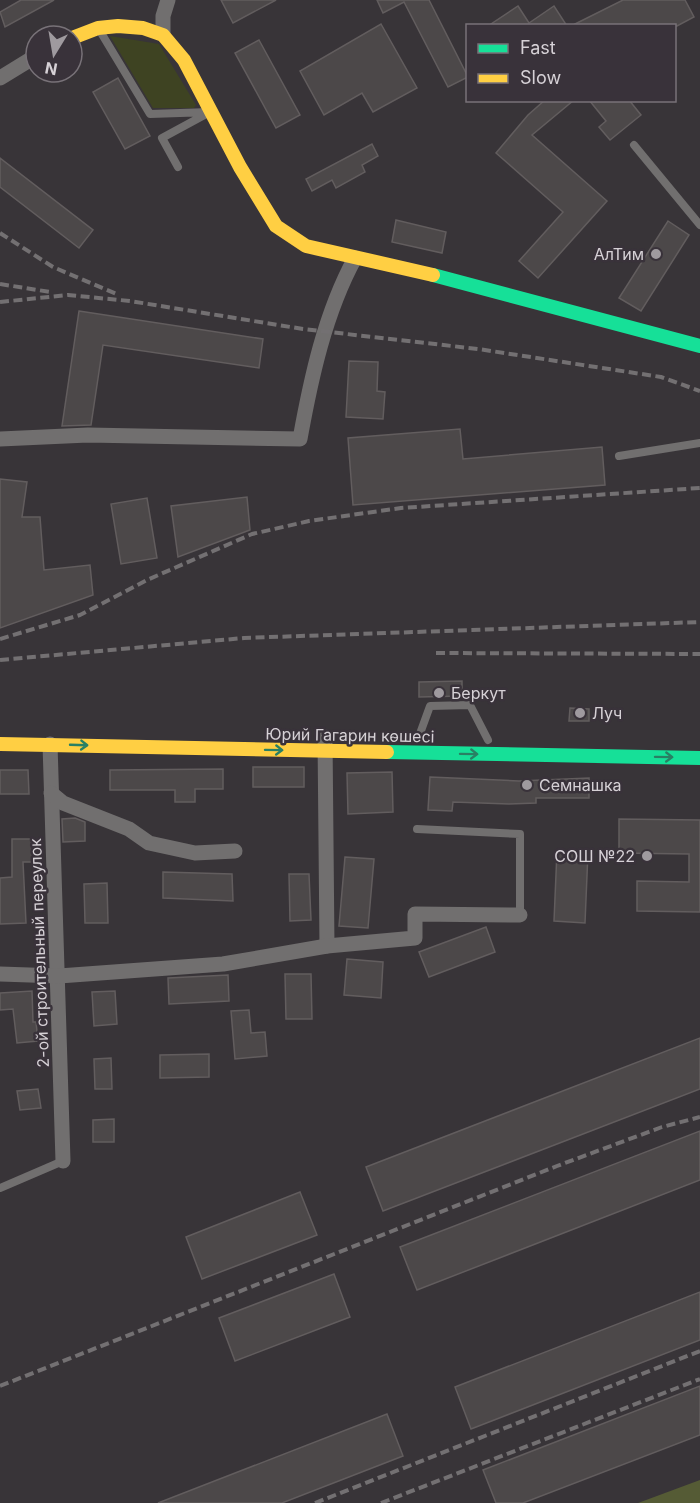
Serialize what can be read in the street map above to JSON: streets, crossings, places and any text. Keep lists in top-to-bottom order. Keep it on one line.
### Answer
{"streets":{"main road":["Юрий Гагарин көшесі"],"street":["2-ой строительный переулок"]},"crossings":[["Юрий Гагарин көшесі","2-ой строительный переулок"]],"places":["АлТим","Беркут","Луч","Семнашка","СОШ №22"],"legend":["Fast","Slow"],"north":"bottom"}
